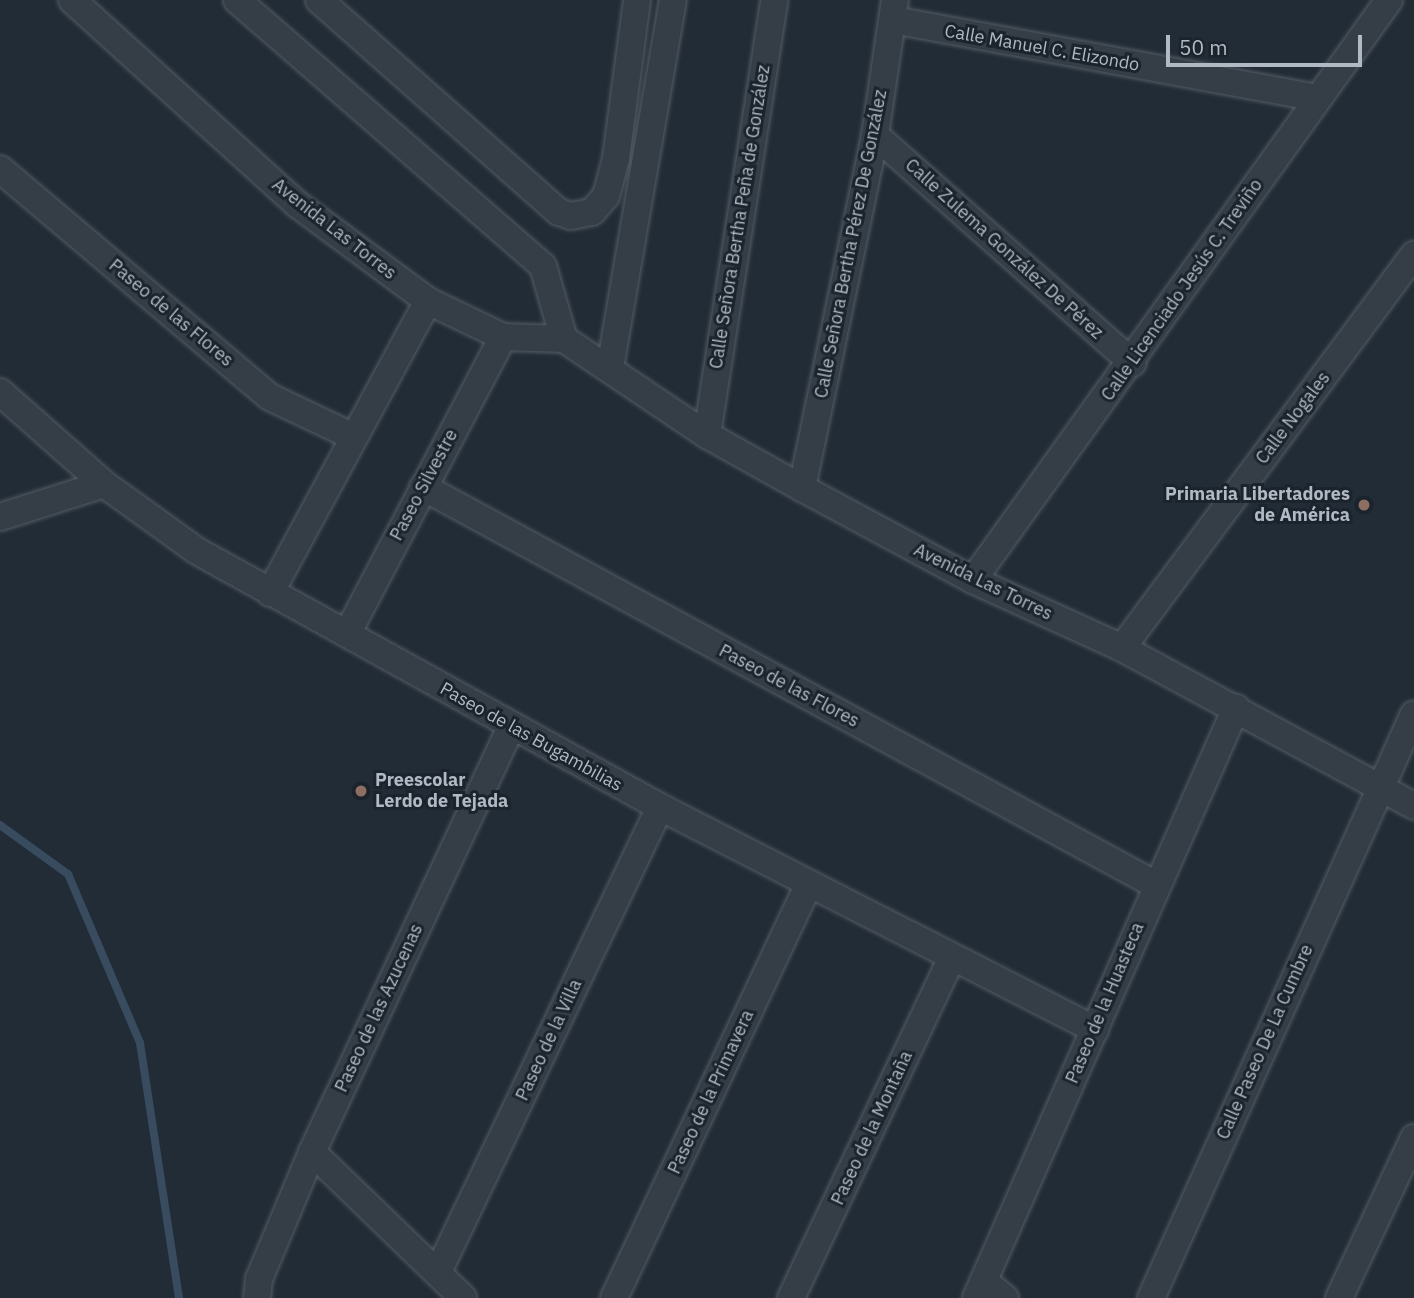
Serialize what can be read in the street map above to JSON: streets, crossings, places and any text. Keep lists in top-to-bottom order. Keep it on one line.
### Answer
{"streets":{"street":["Calle Manuel C. Elizondo","Calle Señora Bertha Peña de González","Avenida Las Torres","Calle Señora Bertha Pérez De González","Calle Zulema González De Pérez","Calle Licenciado Jesús C. Treviño","Paseo de las Flores","Calle Nogales","Paseo Silvestre","Paseo de las Bugambilias","Paseo de la Huasteca","Paseo de las Azucenas","Paseo de la Villa","Calle Paseo De La Cumbre","Paseo de la Primavera","Paseo de la Montaña"]},"crossings":[["Calle Manuel C. Elizondo","Calle Señora Bertha Pérez De González"],["Calle Manuel C. Elizondo","Calle Licenciado Jesús C. Treviño"],["Calle Señora Bertha Peña de González","Avenida Las Torres"],["Avenida Las Torres","Calle Señora Bertha Pérez De González"],["Avenida Las Torres","Calle Licenciado Jesús C. Treviño"],["Avenida Las Torres","Calle Nogales"],["Avenida Las Torres","Paseo Silvestre"],["Avenida Las Torres","Paseo de la Huasteca"],["Avenida Las Torres","Calle Paseo De La Cumbre"],["Calle Señora Bertha Pérez De González","Calle Zulema González De Pérez"],["Calle Zulema González De Pérez","Calle Licenciado Jesús C. Treviño"],["Paseo de las Flores","Paseo Silvestre"],["Paseo de las Flores","Paseo de la Huasteca"],["Paseo Silvestre","Paseo de las Bugambilias"],["Paseo de las Bugambilias","Paseo de la Huasteca"],["Paseo de las Bugambilias","Paseo de las Azucenas"],["Paseo de las Bugambilias","Paseo de la Villa"],["Paseo de las Bugambilias","Paseo de la Primavera"],["Paseo de las Bugambilias","Paseo de la Montaña"]],"places":["Primaria Libertadores de América","Preescolar Lerdo de Tejada"],"scale_bar":"50 m"}
